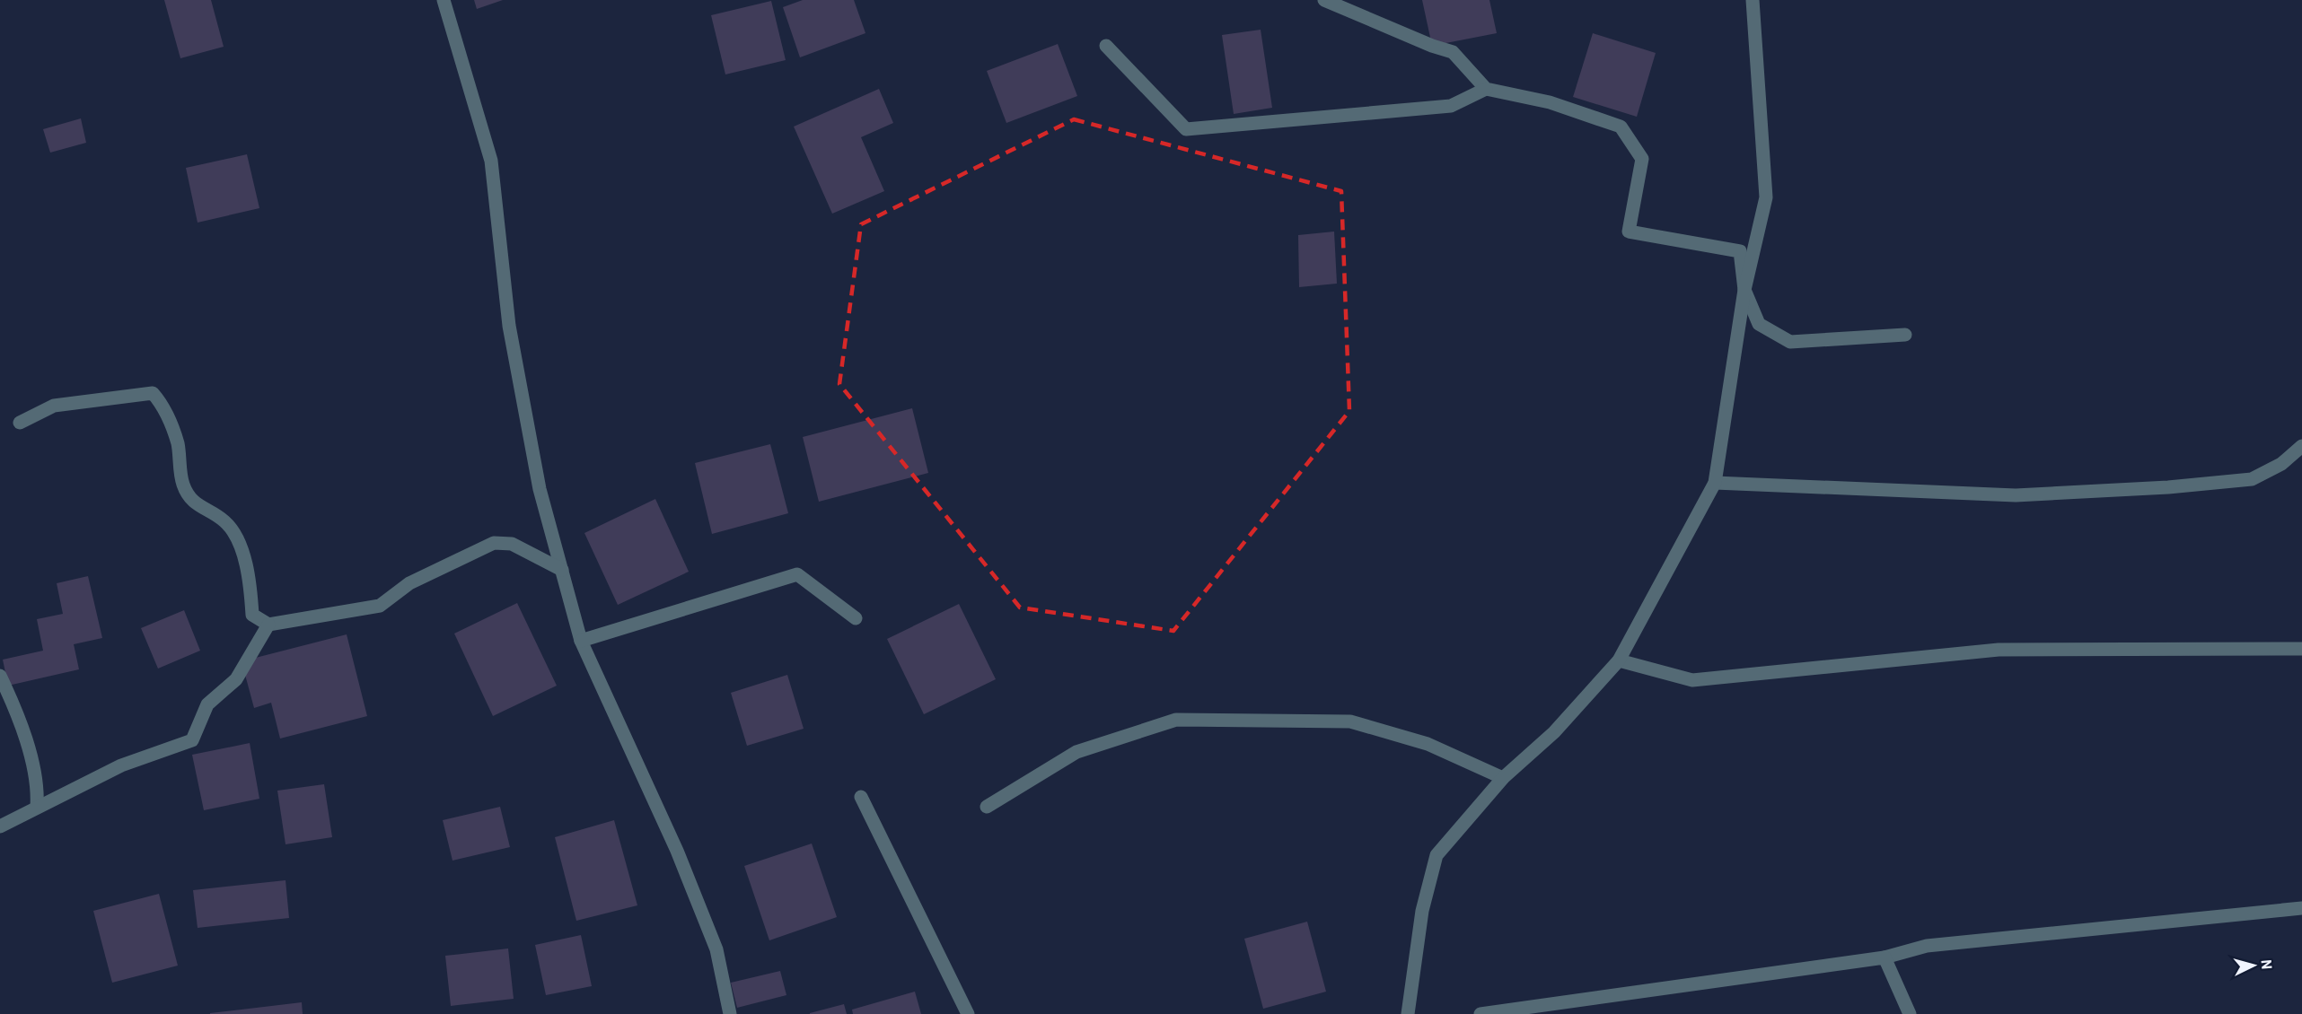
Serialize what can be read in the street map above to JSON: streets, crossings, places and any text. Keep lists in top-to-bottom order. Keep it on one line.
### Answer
{"north":"right"}
